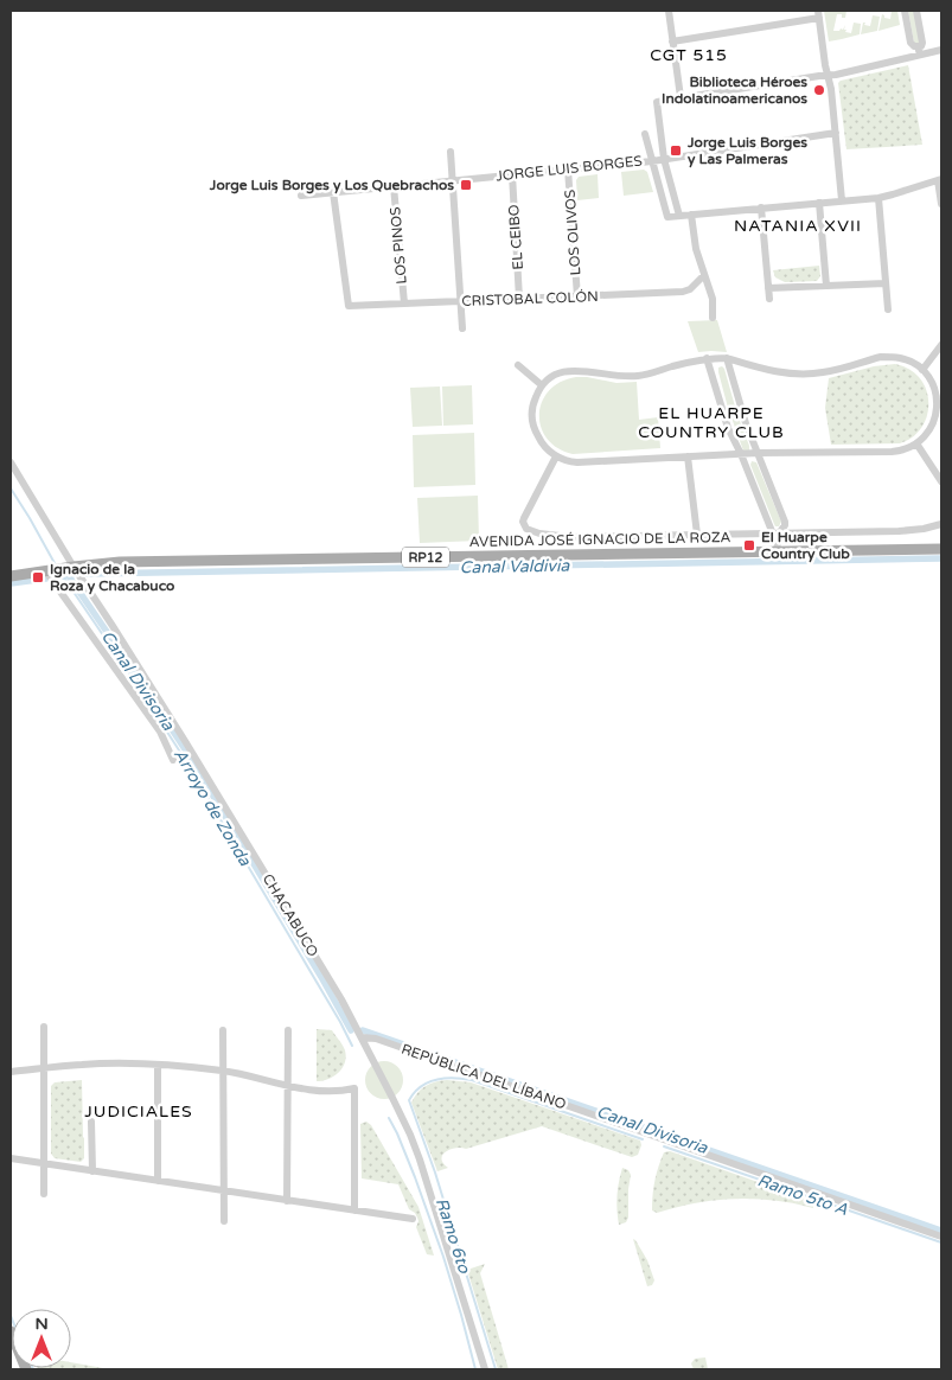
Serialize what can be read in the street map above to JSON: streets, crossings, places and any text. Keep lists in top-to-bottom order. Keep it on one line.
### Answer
{"streets":{"main road":["AVENIDA JOSÉ IGNACIO DE LA ROZA","RP12"],"street":["JORGE LUIS BORGES","LOS OLIVOS","EL CEIBO","LOS PINOS","CRISTOBAL COLÓN","CHACABUCO","REPÚBLICA DEL LÍBANO"]},"crossings":[["JORGE LUIS BORGES","LOS OLIVOS"],["JORGE LUIS BORGES","EL CEIBO"],["JORGE LUIS BORGES","LOS PINOS"],["JORGE LUIS BORGES","CRISTOBAL COLÓN"],["LOS OLIVOS","CRISTOBAL COLÓN"],["EL CEIBO","CRISTOBAL COLÓN"],["LOS PINOS","CRISTOBAL COLÓN"],["AVENIDA JOSÉ IGNACIO DE LA ROZA","CHACABUCO"],["CHACABUCO","REPÚBLICA DEL LÍBANO"]],"districts":["CGT 515","NATANIA XVII","EL HUARPE COUNTRY CLUB","JUDICIALES"],"water":["Canal Valdivia","Canal Divisoria","Arroyo de Zonda","Ramo 5to A","Ramo 6to"],"places":{"other":["Biblioteca Héroes Indolatinoamericanos"],"transit":["Jorge Luis Borges y Las Palmeras","Jorge Luis Borges y Los Quebrachos","El Huarpe Country Club","Ignacio de la Roza y Chacabuco"]},"north":"top"}
